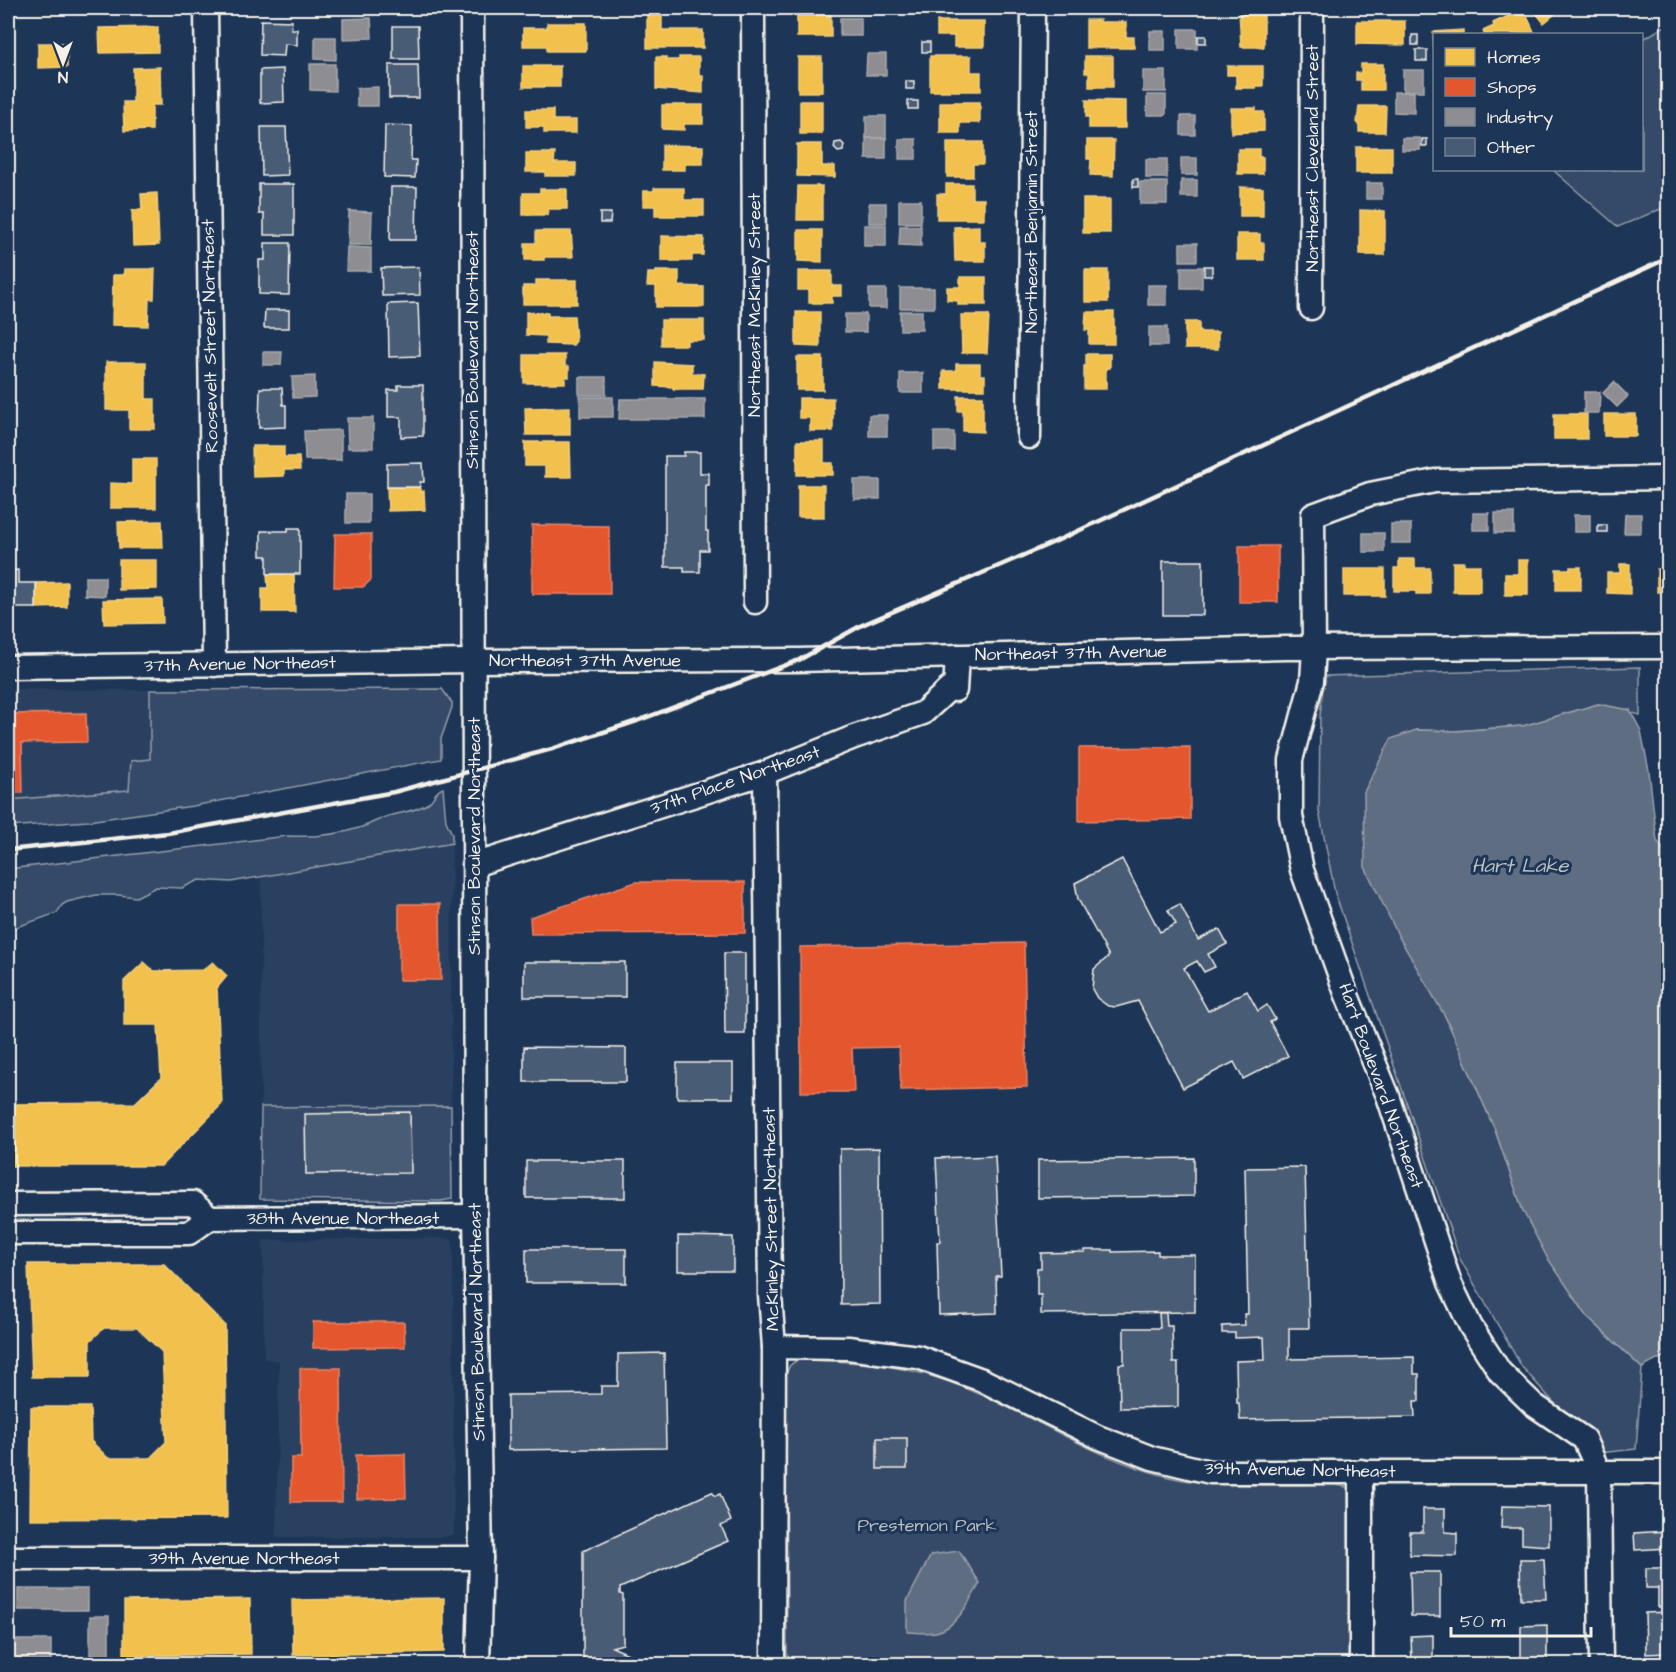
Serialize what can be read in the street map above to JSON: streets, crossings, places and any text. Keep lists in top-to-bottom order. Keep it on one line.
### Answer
{"streets":{"street":["Northeast Cleveland Street","Northeast Benjamin Street","Northeast McKinley Street","Roosevelt Street Northeast","Stinson Boulevard Northeast","Northeast 37th Avenue","37th Avenue Northeast","37th Place Northeast","Hart Boulevard Northeast","38th Avenue Northeast","McKinley Street Northeast","39th Avenue Northeast"]},"crossings":[["Roosevelt Street Northeast","37th Avenue Northeast"],["Stinson Boulevard Northeast","Northeast 37th Avenue"],["Stinson Boulevard Northeast","37th Avenue Northeast"],["Stinson Boulevard Northeast","37th Place Northeast"],["Stinson Boulevard Northeast","38th Avenue Northeast"],["Stinson Boulevard Northeast","39th Avenue Northeast"],["Northeast 37th Avenue","37th Avenue Northeast"],["Northeast 37th Avenue","37th Place Northeast"],["Northeast 37th Avenue","Hart Boulevard Northeast"],["37th Place Northeast","McKinley Street Northeast"],["Hart Boulevard Northeast","39th Avenue Northeast"],["McKinley Street Northeast","39th Avenue Northeast"]],"water":["Hart Lake"],"parks":["Prestemon Park"],"legend":["Homes","Shops","Industry","Other"],"scale_bar":"50 m","north":"bottom"}
